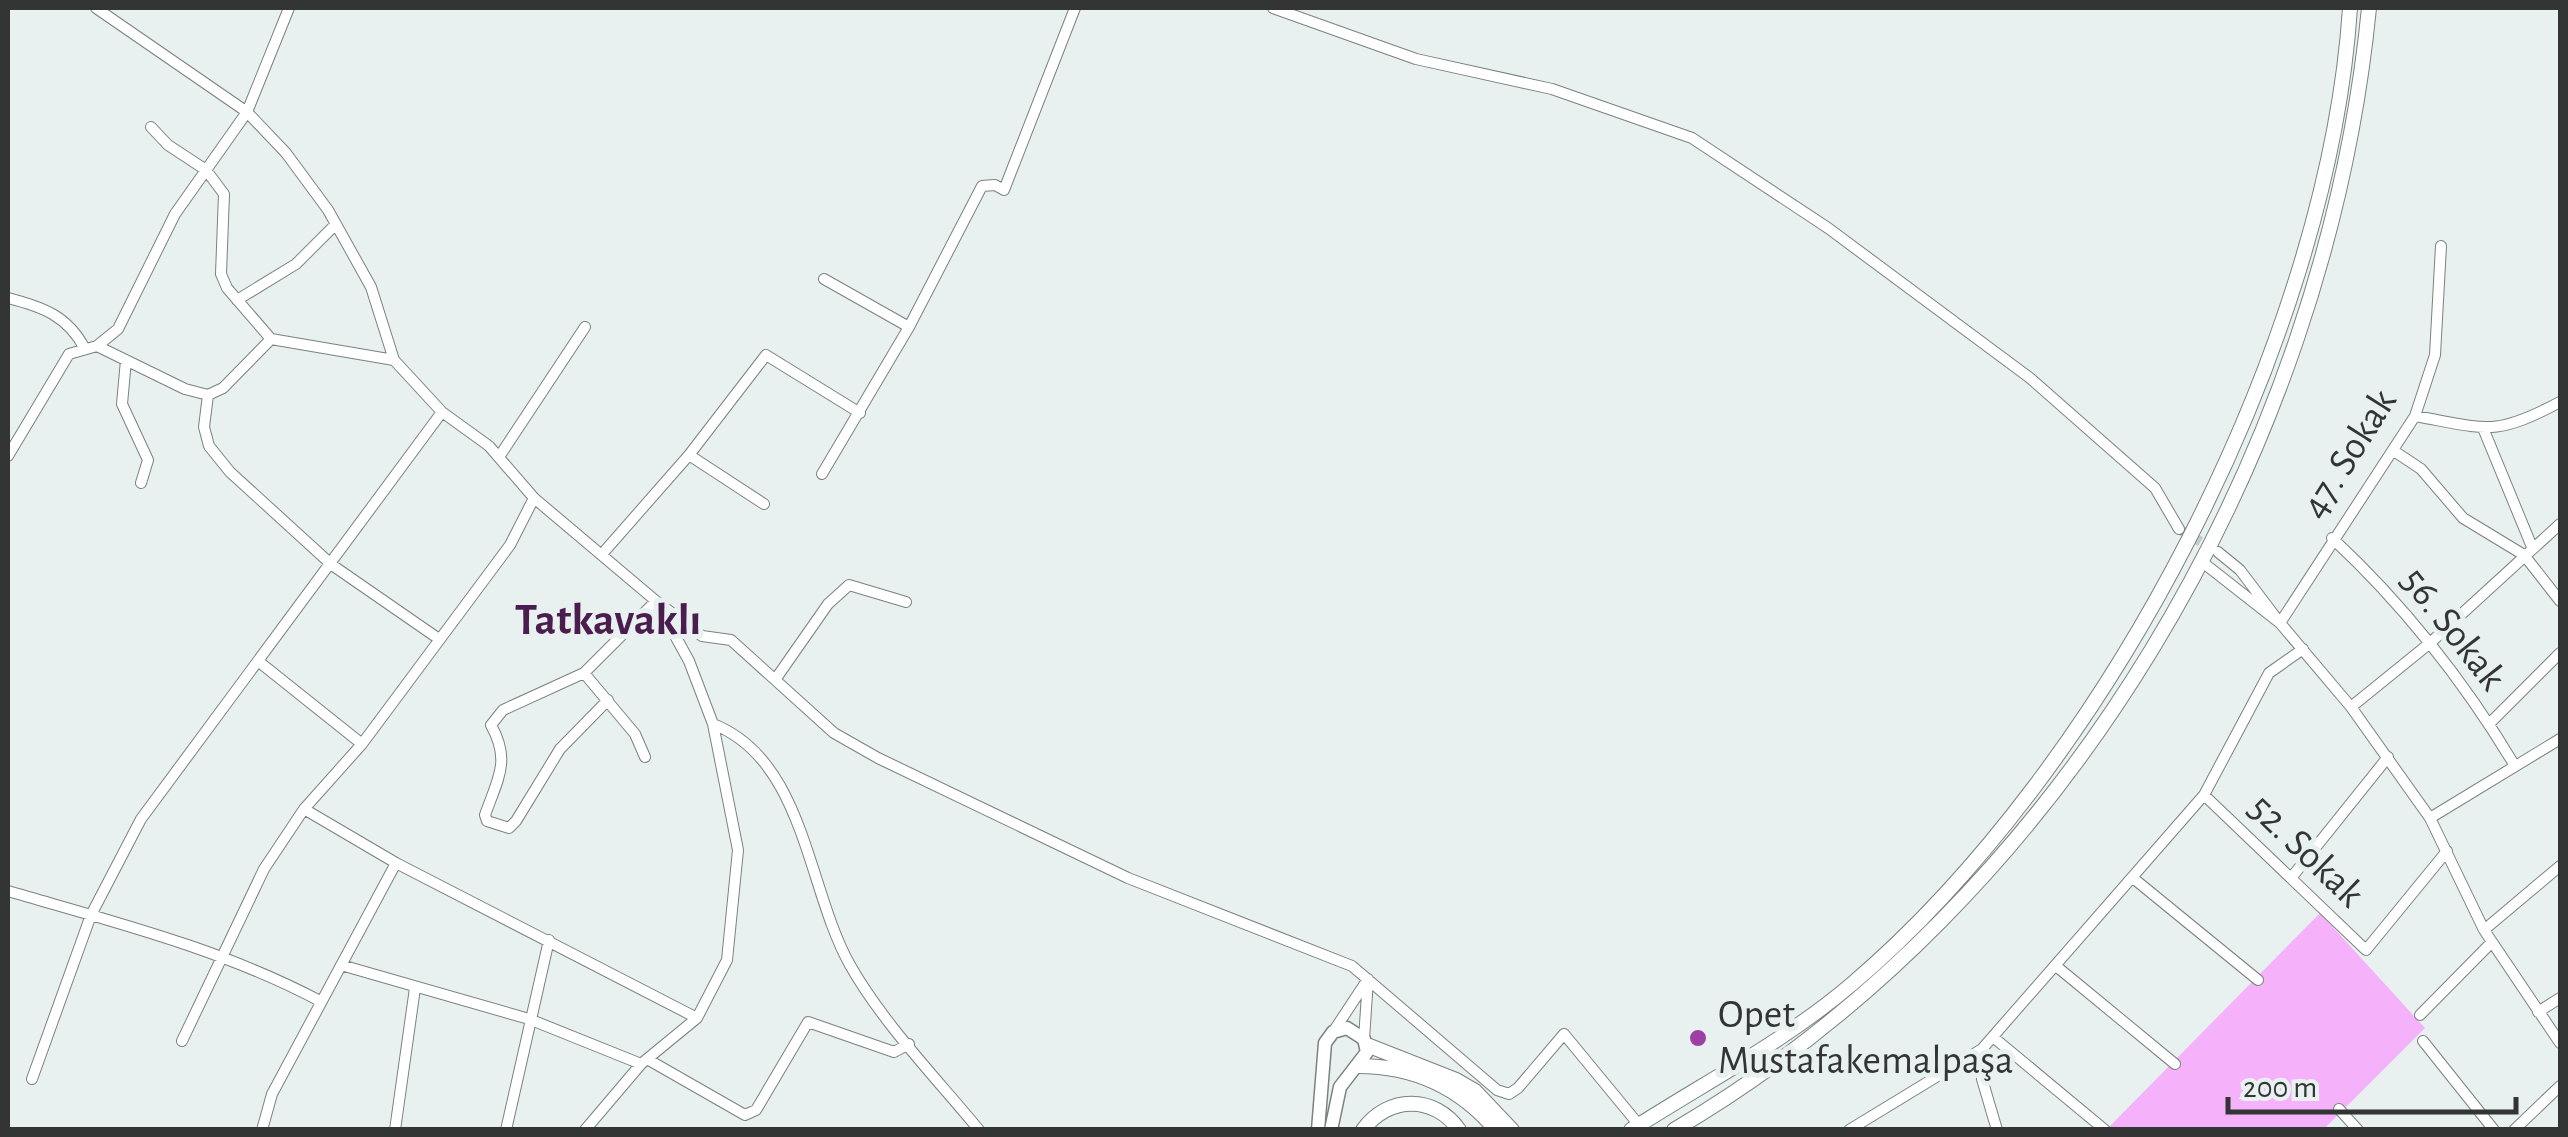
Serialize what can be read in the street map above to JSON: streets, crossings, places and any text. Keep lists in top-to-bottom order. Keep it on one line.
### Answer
{"streets":{"street":["47. Sokak","56. Sokak","52. Sokak"]},"crossings":[["47. Sokak","56. Sokak"]],"districts":["Tatkavaklı"],"places":["Opet Mustafakemalpaşa"],"scale_bar":"200 m"}
